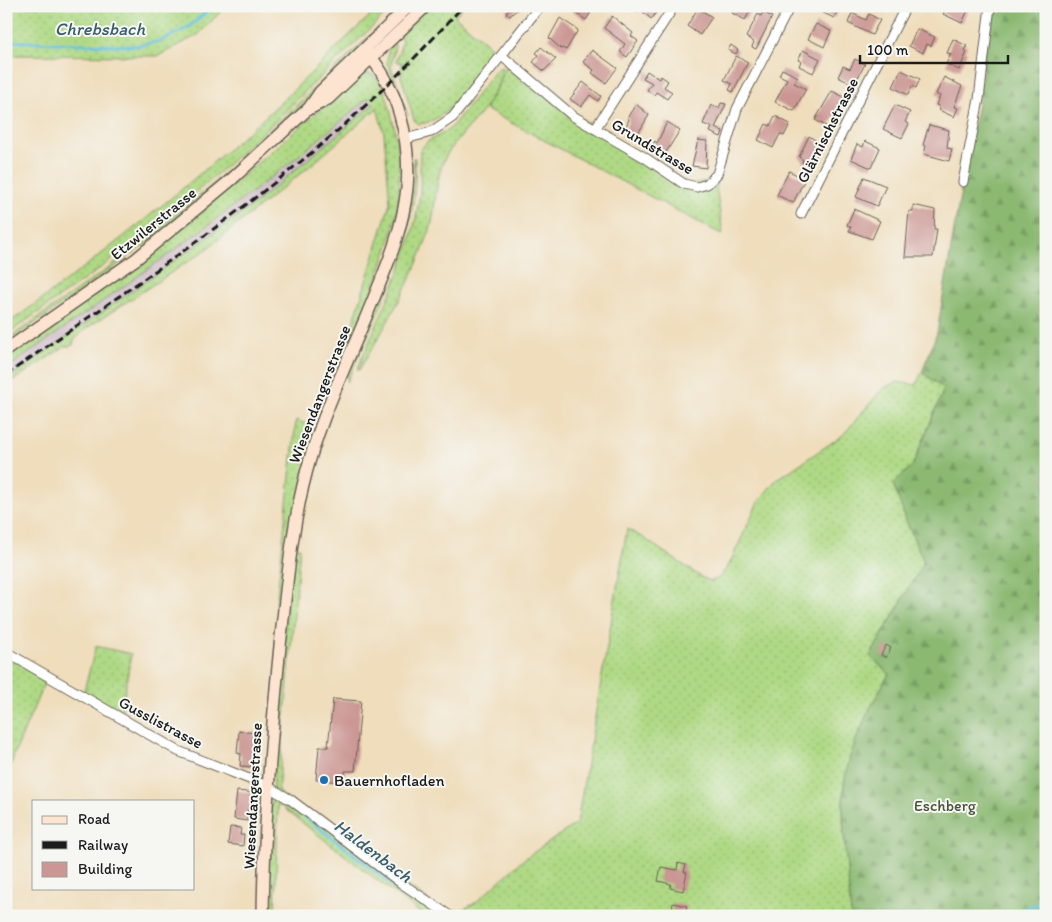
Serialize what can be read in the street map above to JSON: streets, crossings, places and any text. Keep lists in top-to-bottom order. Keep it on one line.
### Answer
{"streets":{"main road":["Etzwilerstrasse","Wiesendangerstrasse"],"street":["Glärnischstrasse","Grundstrasse","Gusslistrasse"]},"crossings":[["Etzwilerstrasse","Wiesendangerstrasse"],["Wiesendangerstrasse","Gusslistrasse"]],"water":["Chrebsbach","Haldenbach"],"parks":["Eschberg"],"places":["Bauernhofladen"],"legend":["Road","Railway","Building"],"scale_bar":"100 m"}
